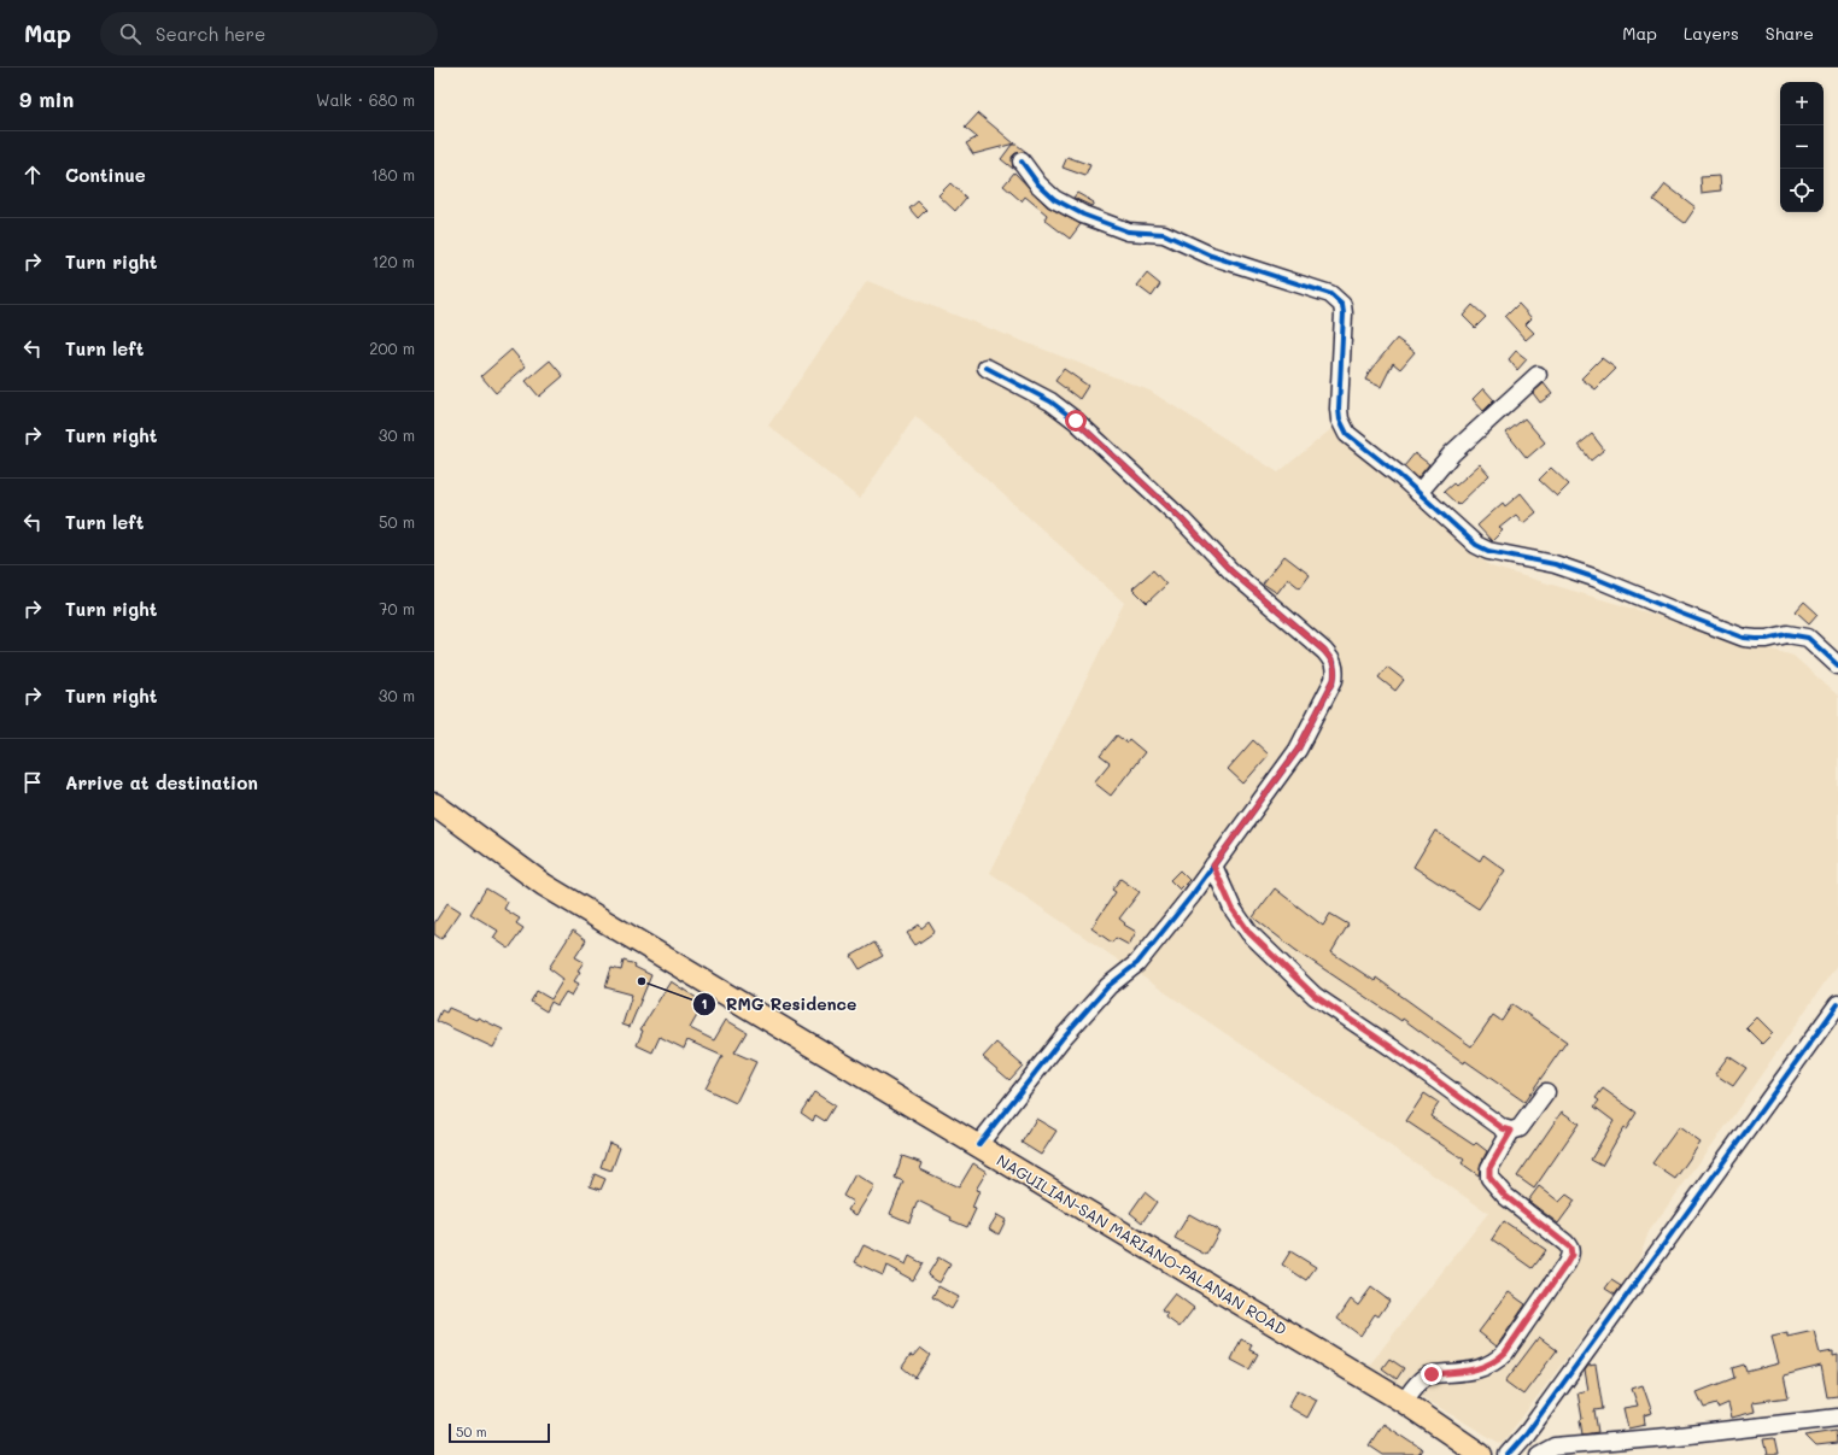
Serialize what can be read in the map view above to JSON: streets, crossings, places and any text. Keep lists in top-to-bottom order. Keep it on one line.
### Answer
{"streets":{"main road":["NAGUILIAN-SAN MARIANO-PALANAN ROAD"]},"places":["RMG Residence"],"scale_bar":"50 m","page":{"header":"Map","search":"Search here","nav":["Map","Layers","Share"],"heading":["9 min","Walk · 680 m"],"map_buttons":["+","−"],"list":[["Continue","180 m"],["Turn right","120 m"],["Turn left","200 m"],["Turn right","30 m"],["Turn left","50 m"],["Turn right","70 m"],["Turn right","30 m"],"Arrive at destination"],"scale":"50 m"}}
